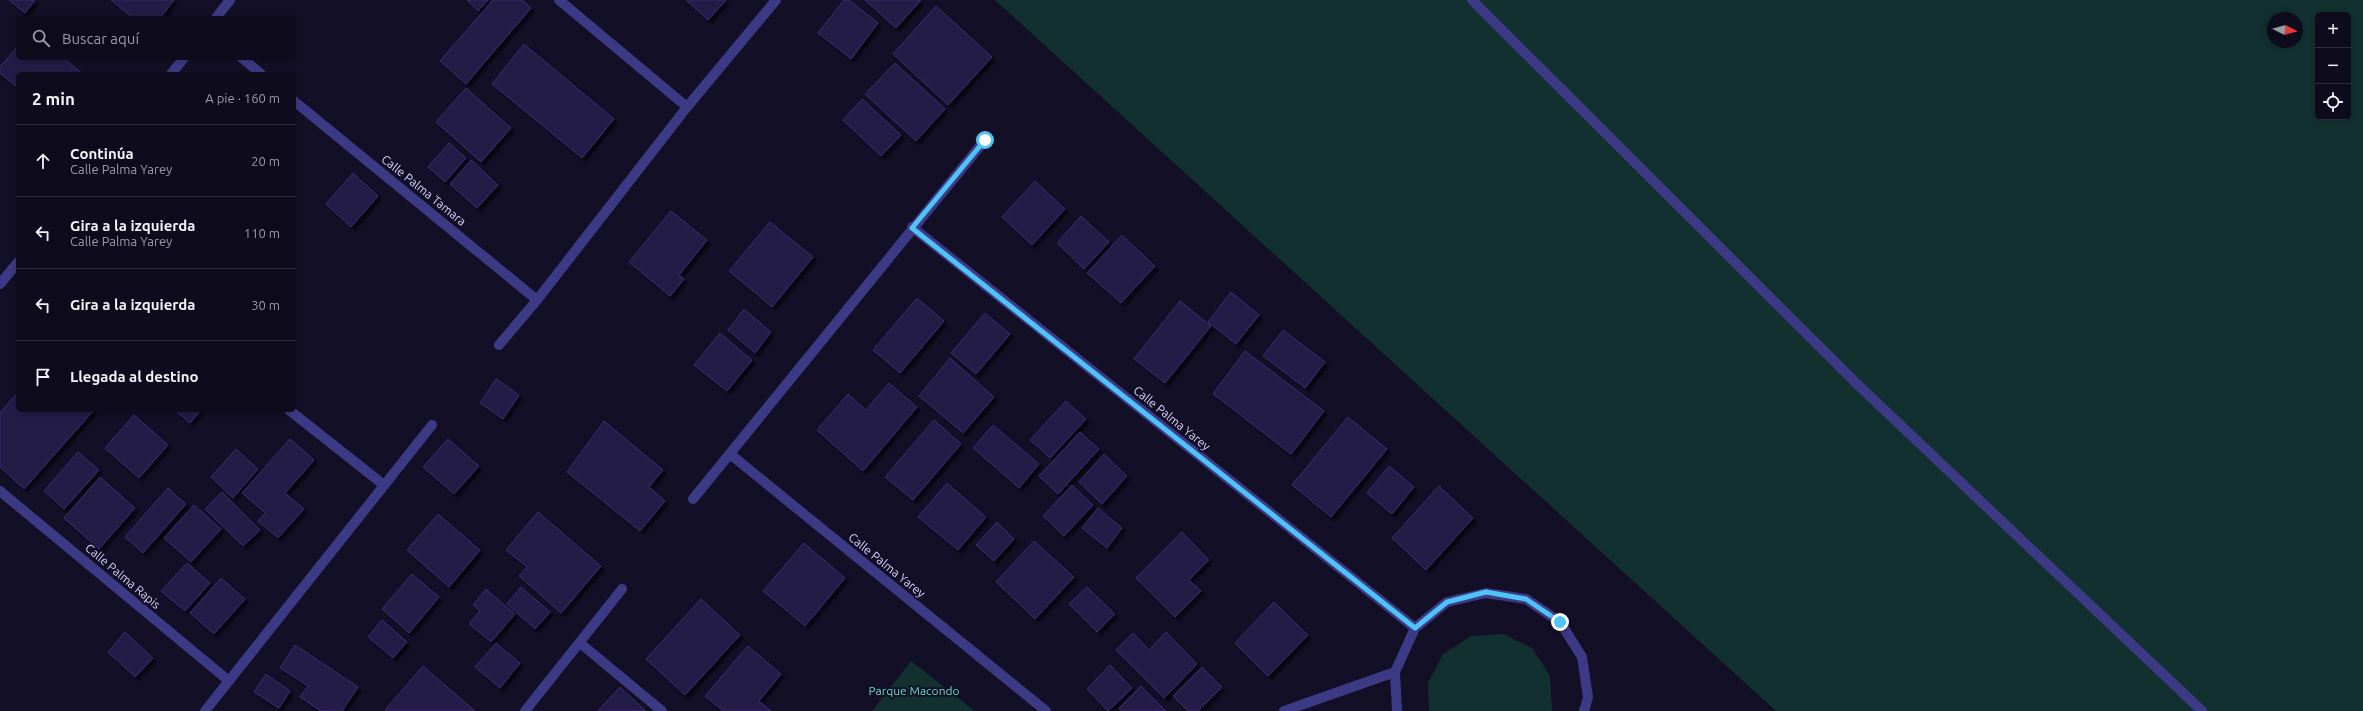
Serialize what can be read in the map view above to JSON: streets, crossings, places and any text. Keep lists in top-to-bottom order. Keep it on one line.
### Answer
{"streets":{"street":["Calle Palma Tamara","Calle Palma Yarey","Calle Palma Rapis"]},"parks":["Parque Macondo"],"north":"right","page":{"map_buttons":["+","−"],"search":"Buscar aquí","heading":["2 min","A pie · 160 m"],"list":[["Continúa","Calle Palma Yarey","20 m"],["Gira a la izquierda","Calle Palma Yarey","110 m"],["Gira a la izquierda","30 m"],"Llegada al destino"]}}
